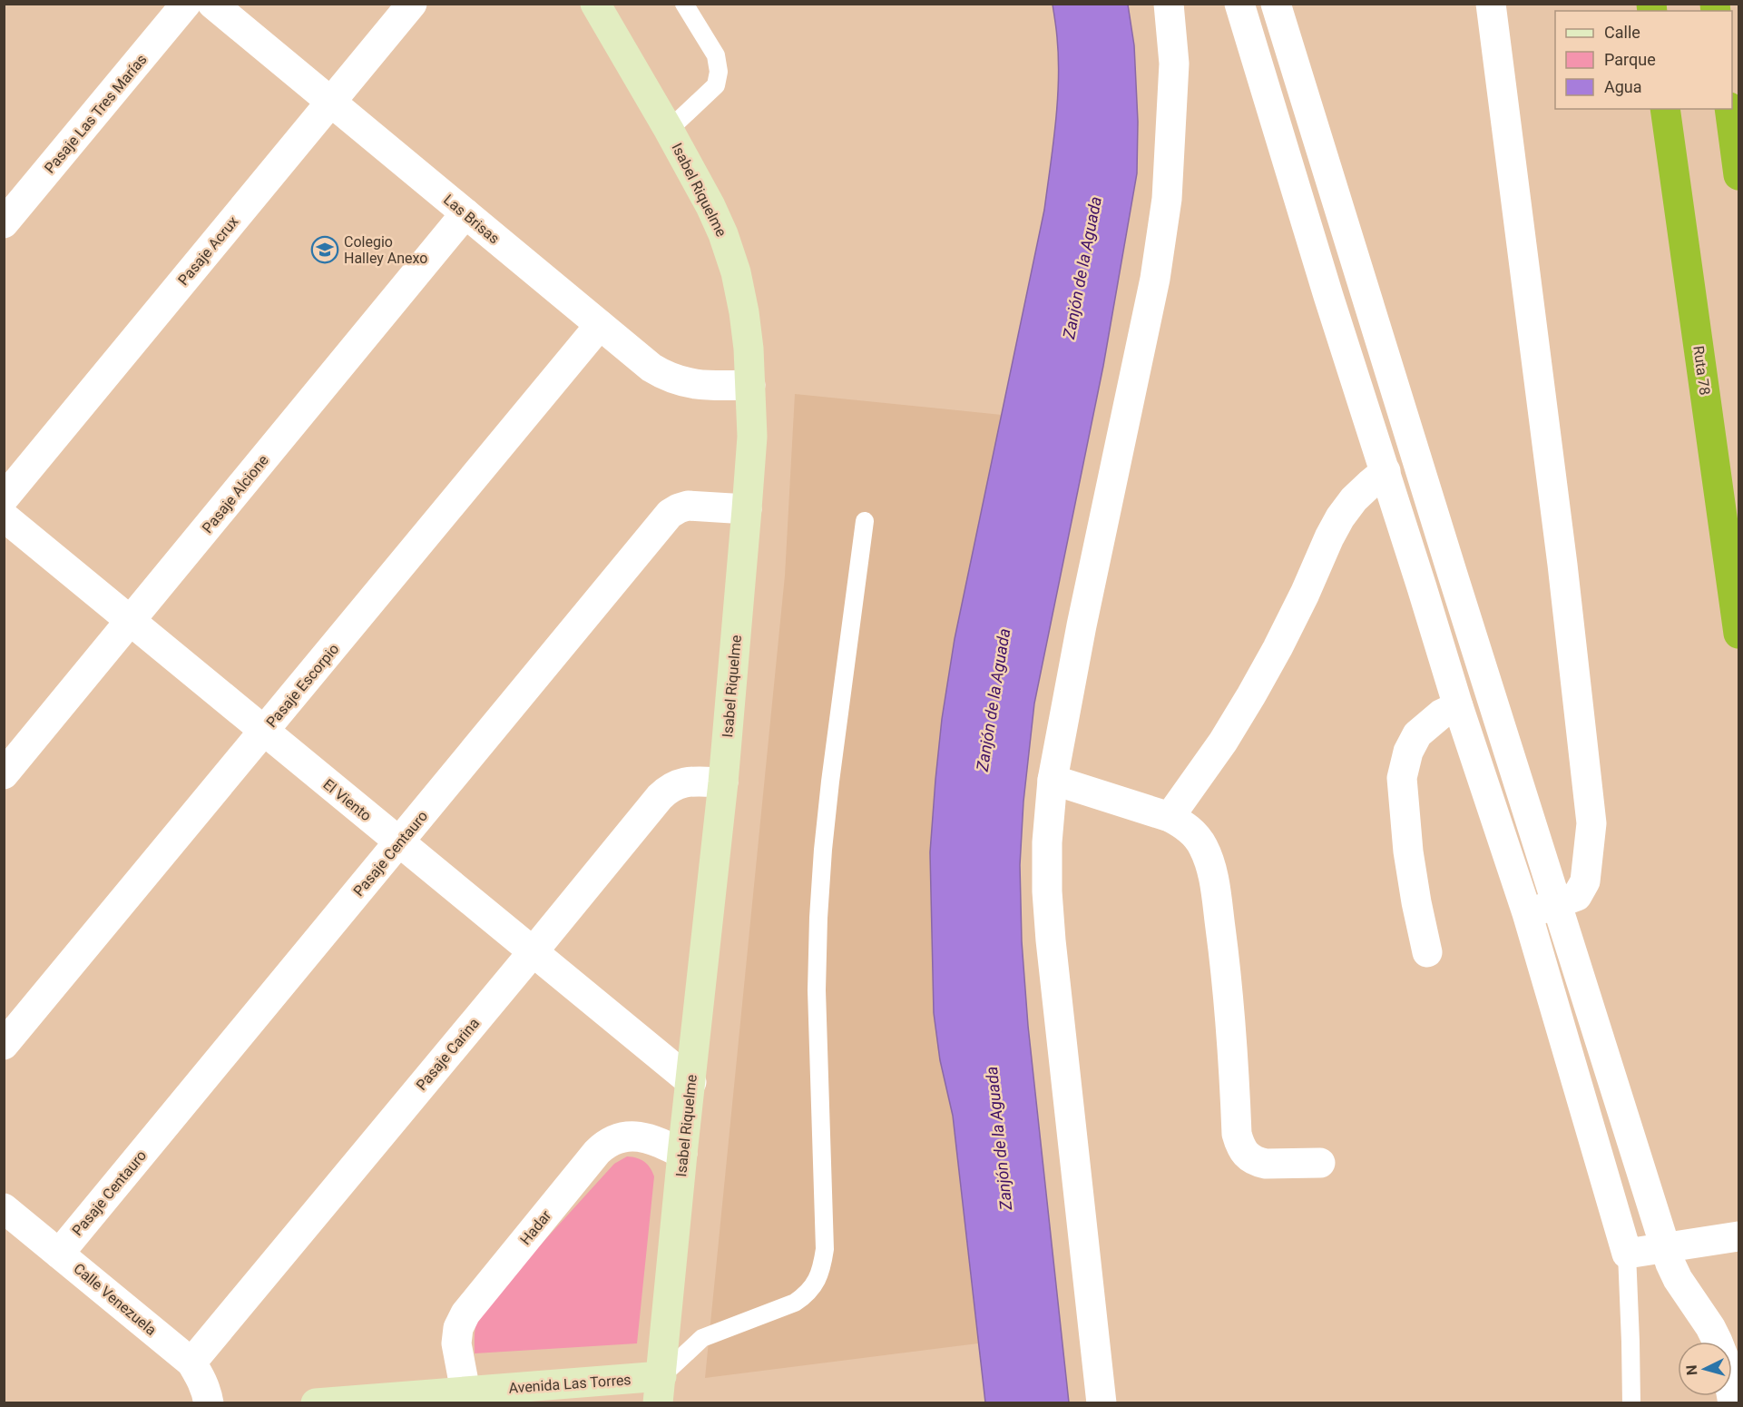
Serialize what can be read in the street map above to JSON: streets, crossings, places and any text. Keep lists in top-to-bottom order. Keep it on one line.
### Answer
{"streets":{"highway":["Ruta 78"],"street":["Pasaje Las Tres Marías","Isabel Riquelme","Las Brisas","Pasaje Acrux","Pasaje Alcione","Pasaje Escorpio","El Viento","Pasaje Centauro","Pasaje Carina","Hadar","Calle Venezuela","Avenida Las Torres"]},"crossings":[["Isabel Riquelme","Las Brisas"],["Isabel Riquelme","El Viento"],["Isabel Riquelme","Pasaje Centauro"],["Isabel Riquelme","Pasaje Carina"],["Isabel Riquelme","Hadar"],["Isabel Riquelme","Avenida Las Torres"],["Las Brisas","Pasaje Acrux"],["Las Brisas","Pasaje Alcione"],["Las Brisas","Pasaje Escorpio"],["Pasaje Alcione","El Viento"],["Pasaje Escorpio","El Viento"],["El Viento","Pasaje Centauro"],["El Viento","Pasaje Carina"],["Pasaje Centauro","Calle Venezuela"],["Pasaje Carina","Calle Venezuela"],["Hadar","Avenida Las Torres"]],"water":["Zanjón de la Aguada"],"places":{"school or university":["Colegio Halley Anexo"]},"legend":["Calle","Parque","Agua"],"north":"left"}
